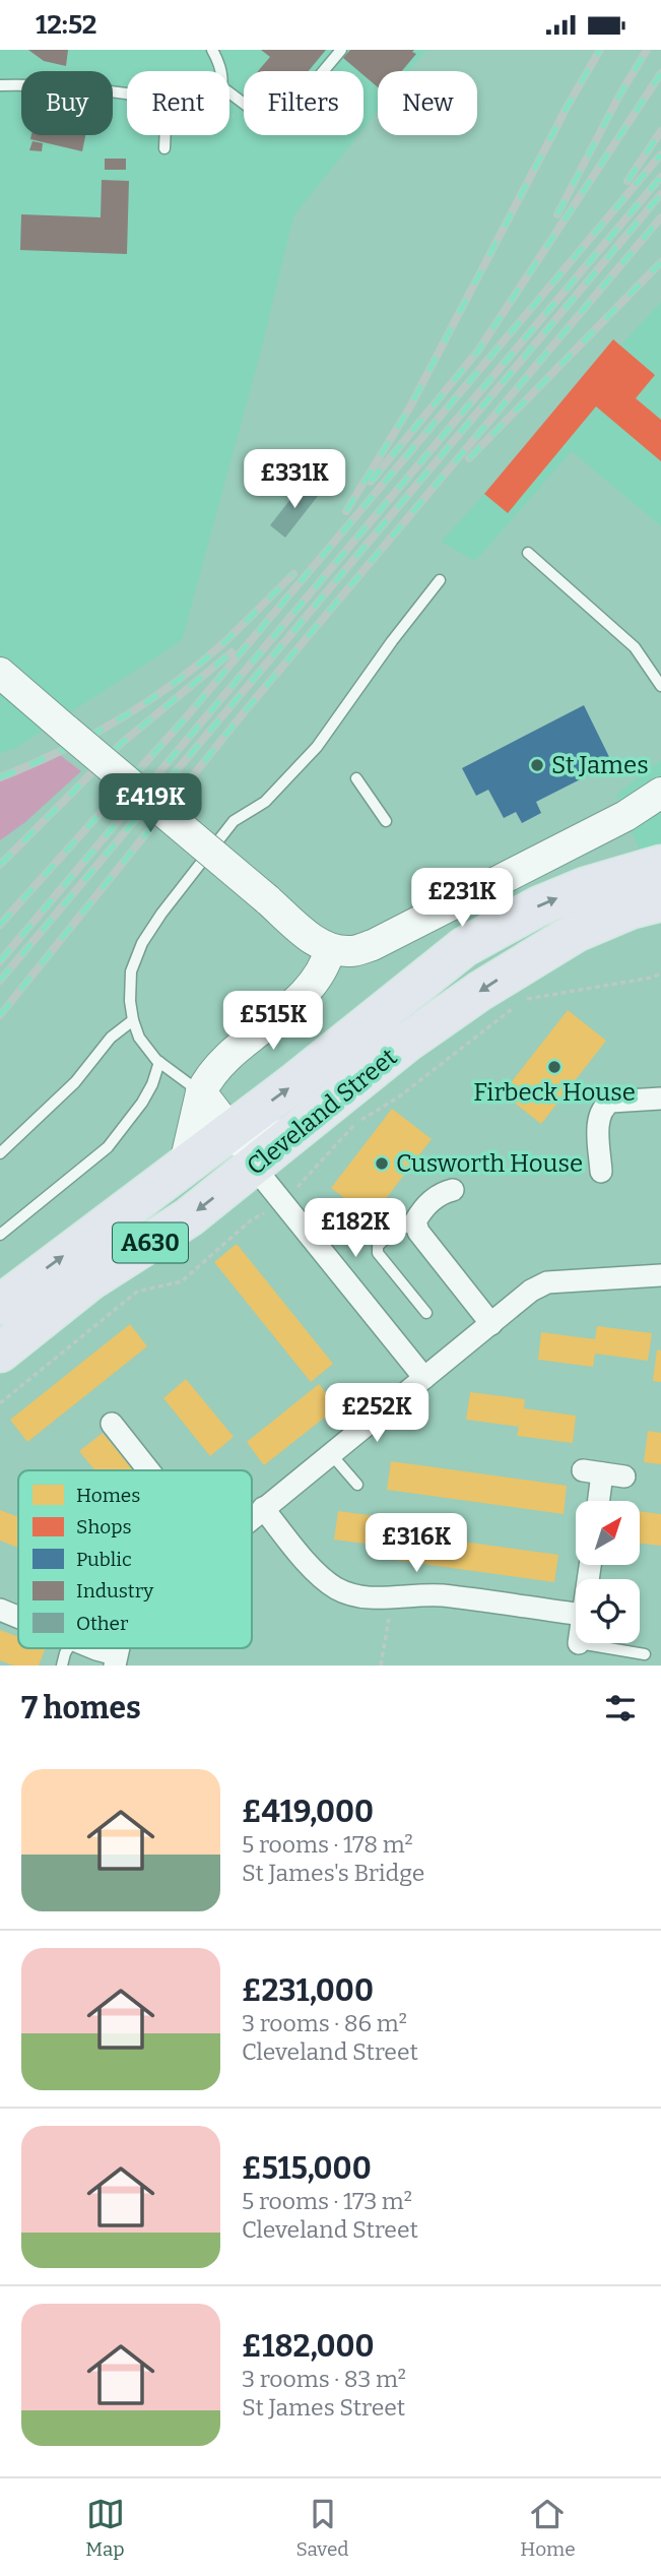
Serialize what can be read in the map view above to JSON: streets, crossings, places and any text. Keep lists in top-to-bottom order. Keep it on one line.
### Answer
{"streets":{"highway":["Cleveland Street","A630"]},"places":["St James","Firbeck House","Cusworth House"],"legend":["Homes","Shops","Public","Industry","Other"],"north":"top right","page":{"status":"12:52","chip":["Buy","Rent","Filters","New"],"price":["£331K","£419K","£231K","£515K","£182K","£252K","£316K"],"heading":"7 homes","list":[{"name":"£419,000","note":"5 rooms · 178 m² · St James's Bridge"},{"name":"£231,000","note":"3 rooms · 86 m² · Cleveland Street"},{"name":"£515,000","note":"5 rooms · 173 m² · Cleveland Street"},{"name":"£182,000","note":"3 rooms · 83 m² · St James Street"}],"tabs":["Map","Saved","Home"]}}
